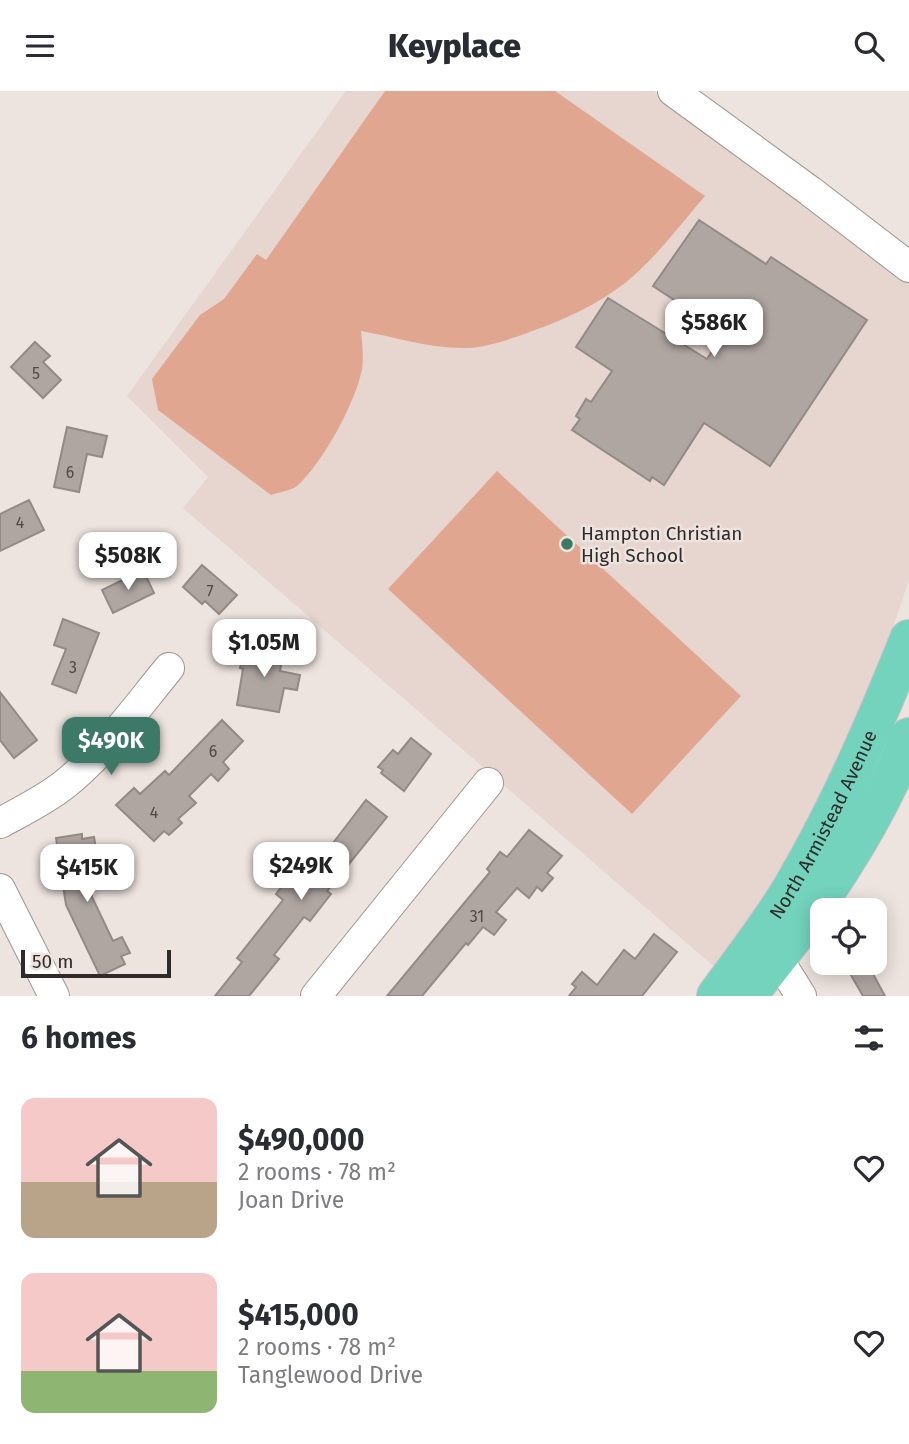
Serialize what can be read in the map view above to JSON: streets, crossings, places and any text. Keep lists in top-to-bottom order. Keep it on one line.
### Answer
{"streets":{"main road":["North Armistead Avenue"]},"places":["Hampton Christian High School"],"house_numbers":["5","6","4","7","3","6","4","31"],"scale_bar":"50 m","page":{"header":"Keyplace","price":["$586K","$508K","$1.05M","$490K","$249K","$415K"],"scale":"50 m","heading":"6 homes","list":[{"name":"$490,000","note":"2 rooms · 78 m² · Joan Drive"},{"name":"$415,000","note":"2 rooms · 78 m² · Tanglewood Drive"}]}}
